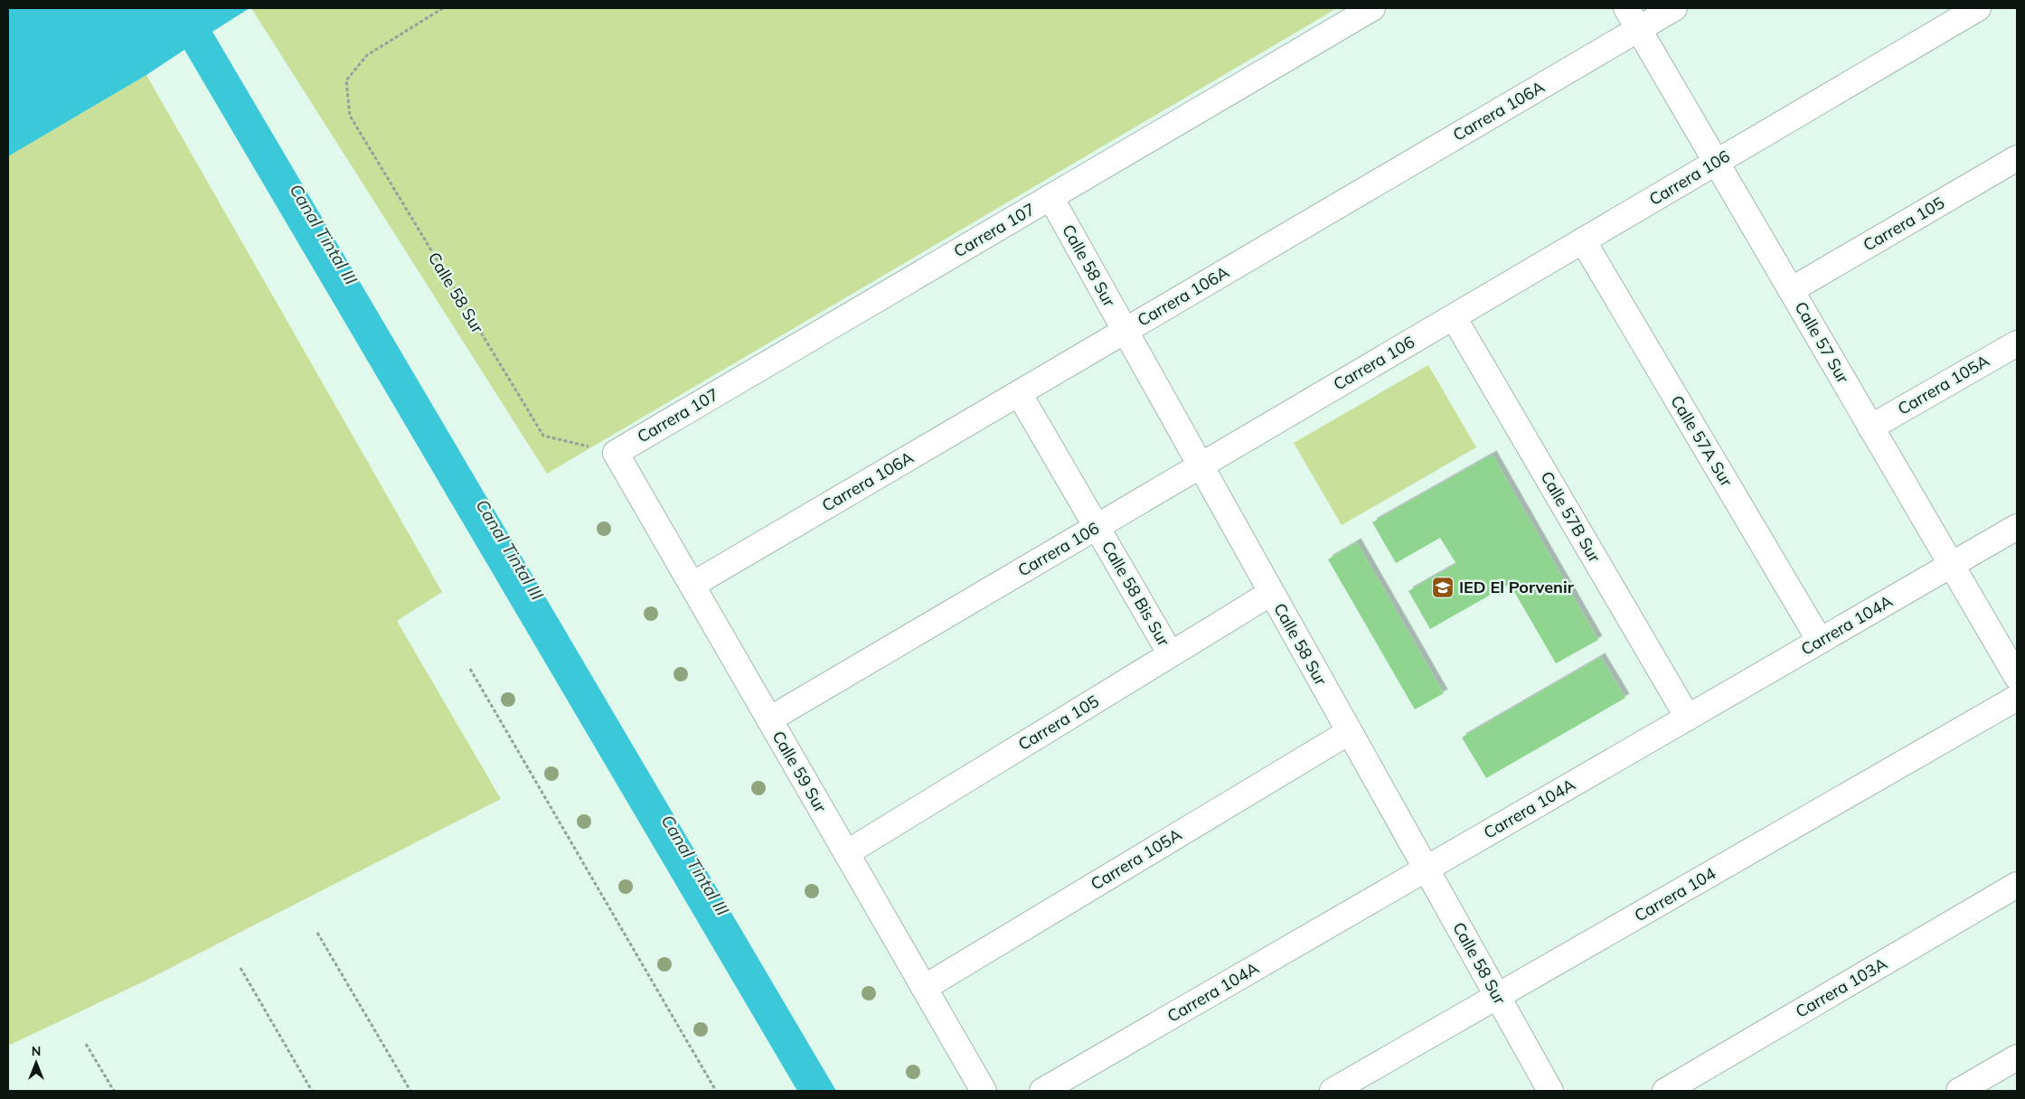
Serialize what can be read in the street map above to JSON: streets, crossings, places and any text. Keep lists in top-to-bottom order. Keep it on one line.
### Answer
{"streets":{"street":["Carrera 106A","Carrera 106","Carrera 105","Carrera 107","Calle 58 Sur","Calle 57 Sur","Carrera 105A","Calle 57A Sur","Calle 57B Sur","Calle 58 Bis Sur","Carrera 104A","Calle 59 Sur","Carrera 104","Carrera 103A"]},"crossings":[["Carrera 106A","Calle 58 Sur"],["Carrera 106A","Calle 57 Sur"],["Carrera 106A","Calle 58 Bis Sur"],["Carrera 106A","Calle 59 Sur"],["Carrera 106","Calle 58 Sur"],["Carrera 106","Calle 57 Sur"],["Carrera 106","Calle 57A Sur"],["Carrera 106","Calle 57B Sur"],["Carrera 106","Calle 58 Bis Sur"],["Carrera 106","Calle 59 Sur"],["Carrera 105","Calle 58 Sur"],["Carrera 105","Calle 57 Sur"],["Carrera 105","Calle 58 Bis Sur"],["Carrera 105","Calle 59 Sur"],["Carrera 107","Calle 58 Sur"],["Carrera 107","Calle 59 Sur"],["Calle 58 Sur","Carrera 105A"],["Calle 58 Sur","Carrera 104A"],["Calle 58 Sur","Calle 59 Sur"],["Calle 58 Sur","Carrera 104"],["Calle 57 Sur","Carrera 105A"],["Calle 57 Sur","Carrera 104A"],["Carrera 105A","Calle 59 Sur"],["Calle 57A Sur","Carrera 104A"],["Calle 57B Sur","Carrera 104A"]],"water":["Canal Tintal III"],"places":{"school or university":["IED El Porvenir"]},"north":"top"}
